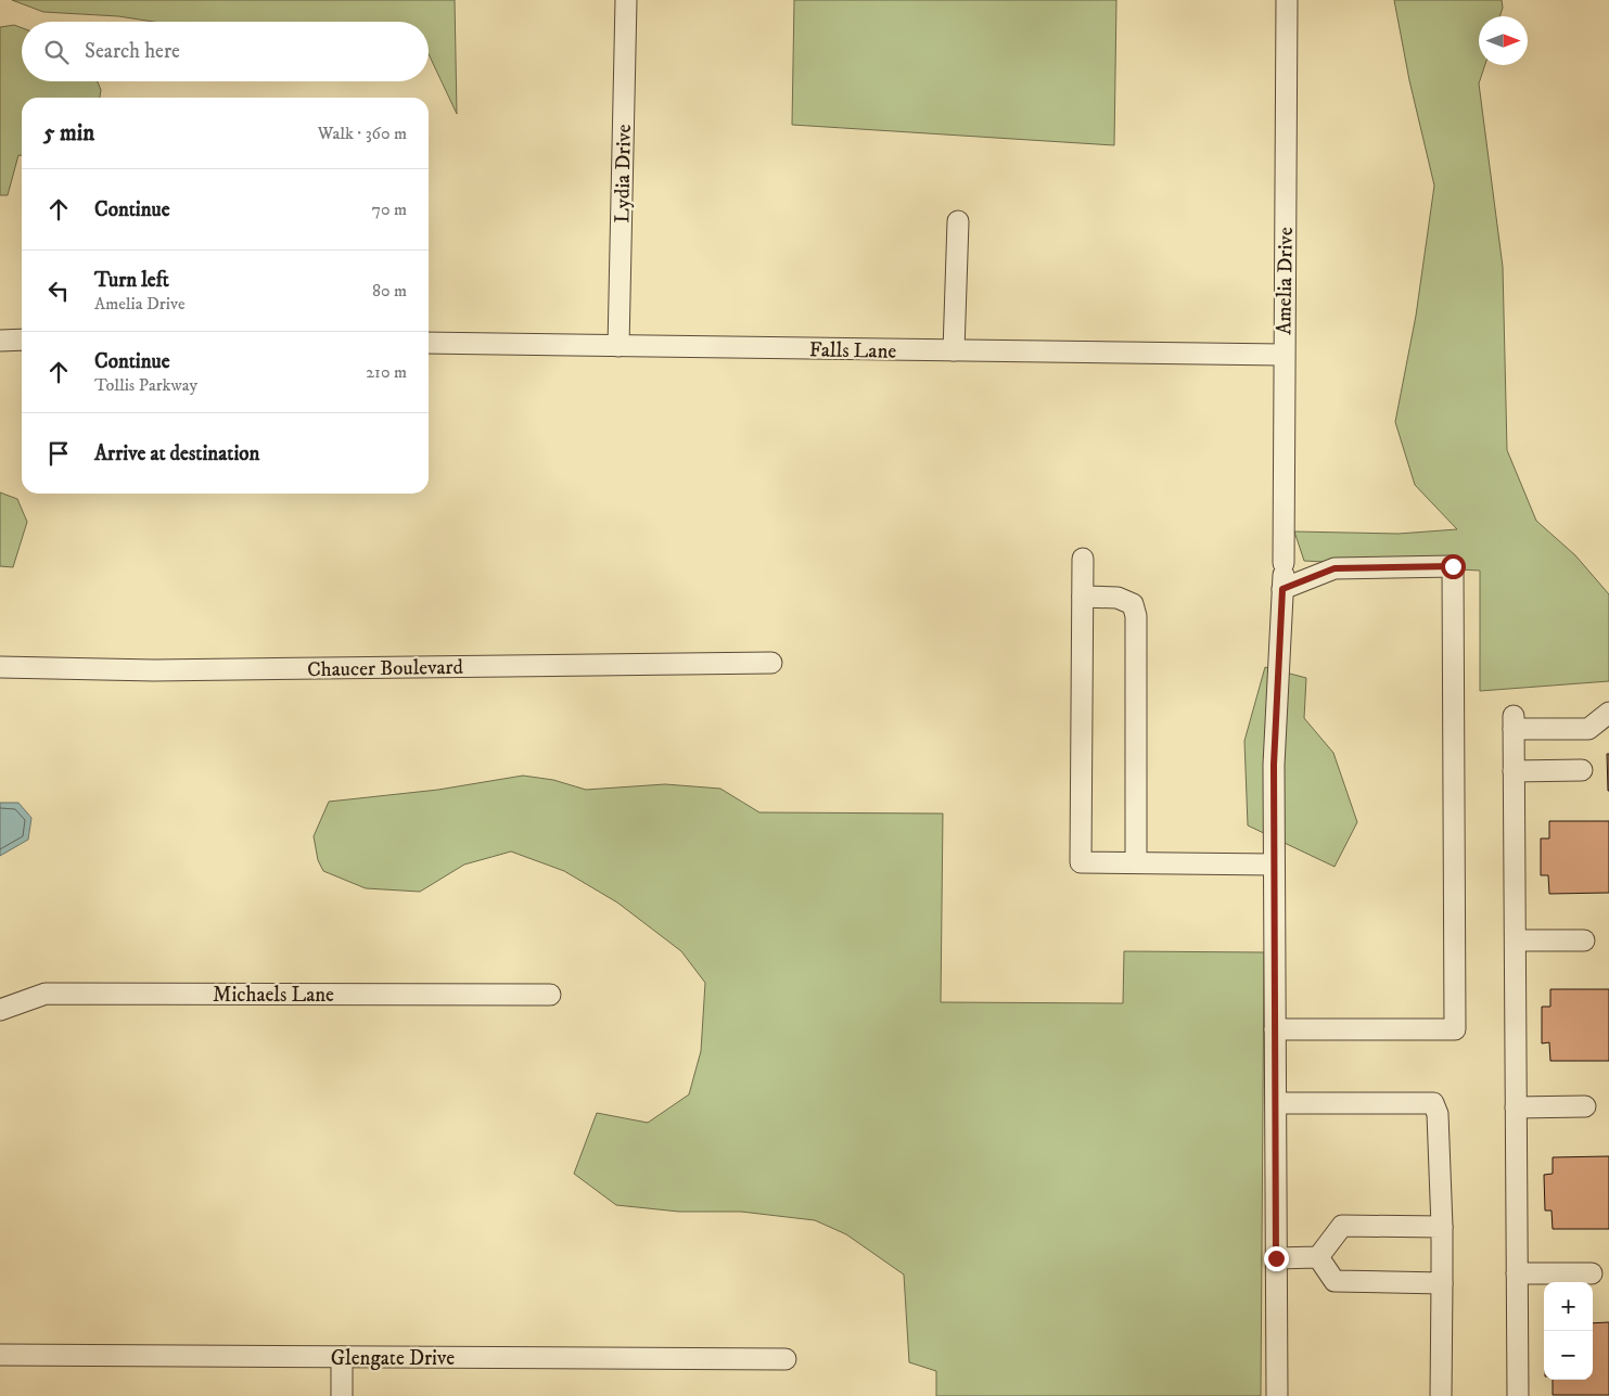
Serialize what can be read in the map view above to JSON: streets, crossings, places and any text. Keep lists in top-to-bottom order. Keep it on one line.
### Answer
{"streets":{"street":["Lydia Drive","Amelia Drive","Falls Lane","Chaucer Boulevard","Michaels Lane","Glengate Drive"]},"crossings":[["Lydia Drive","Falls Lane"],["Amelia Drive","Falls Lane"]],"north":"right","page":{"search":"Search here","heading":["5 min","Walk · 360 m"],"list":[["Continue","70 m"],["Turn left","Amelia Drive","80 m"],["Continue","Tollis Parkway","210 m"],"Arrive at destination"],"map_buttons":["+","−"]}}
